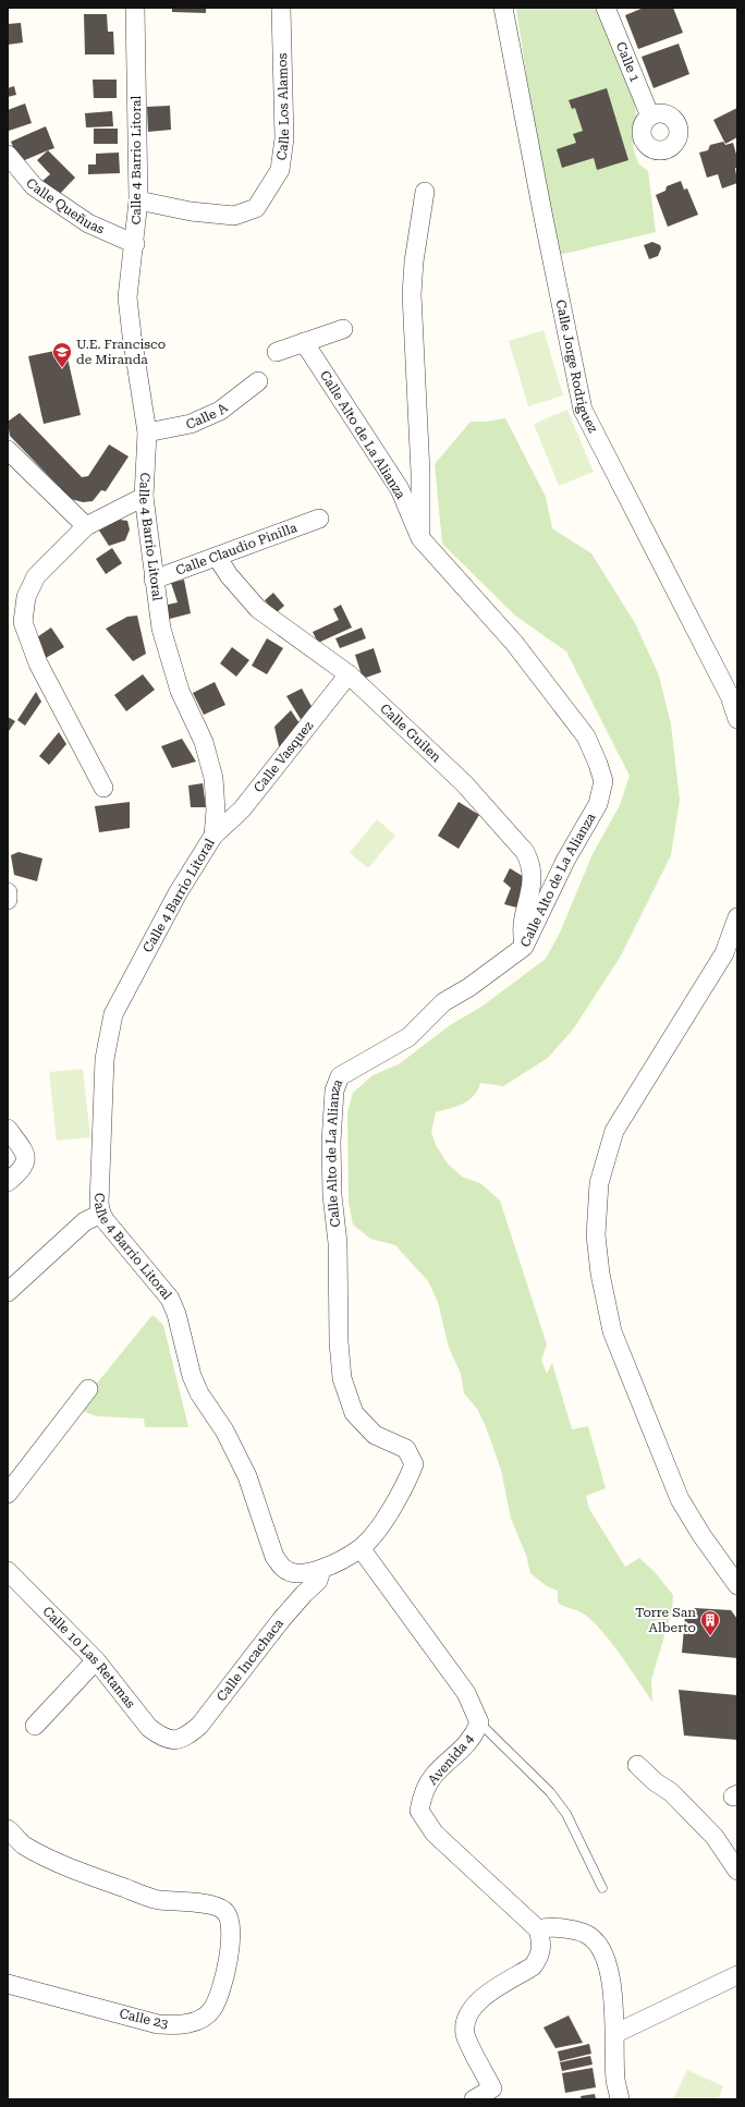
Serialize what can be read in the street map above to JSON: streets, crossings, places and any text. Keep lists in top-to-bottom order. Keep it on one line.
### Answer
{"streets":{"street":["Calle 1","Calle Los Alamos","Calle 4 Barrio Litoral","Calle Queñuas","Calle Jorge Rodriguez","Calle A","Calle Alto de La Alianza","Calle Claudio Pinilla","Calle Guilen","Calle Vasquez","Calle 10 Las Retamas","Calle Incachaca","Avenida 4","Calle 23"]},"crossings":[["Calle Los Alamos","Calle 4 Barrio Litoral"],["Calle 4 Barrio Litoral","Calle Queñuas"],["Calle 4 Barrio Litoral","Calle A"],["Calle 4 Barrio Litoral","Calle Claudio Pinilla"],["Calle 4 Barrio Litoral","Calle Vasquez"],["Calle 4 Barrio Litoral","Calle Incachaca"],["Calle Alto de La Alianza","Calle Guilen"],["Calle Alto de La Alianza","Avenida 4"],["Calle Claudio Pinilla","Calle Guilen"],["Calle Guilen","Calle Vasquez"],["Calle 10 Las Retamas","Calle Incachaca"]],"places":{"school or university":["U.E. Francisco de Miranda"],"building":["Torre San Alberto"]}}
